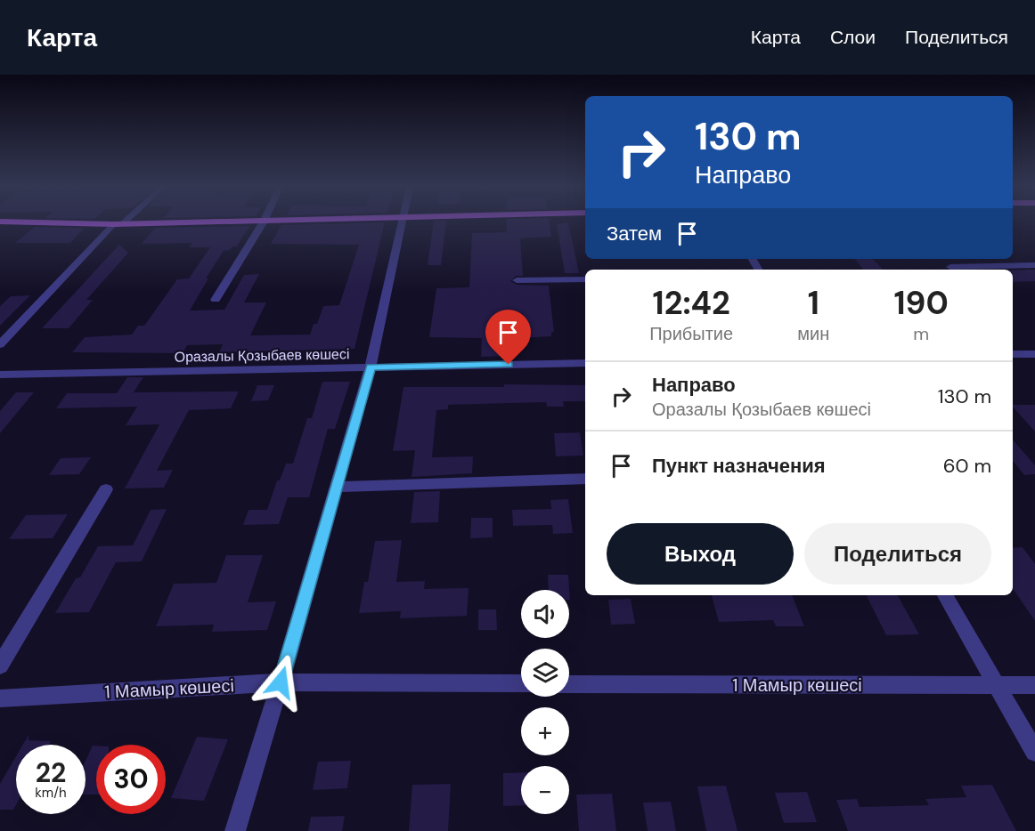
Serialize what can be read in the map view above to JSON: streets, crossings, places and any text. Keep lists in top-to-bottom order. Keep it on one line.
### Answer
{"streets":{"street":["Оразалы Қозыбаев көшесі","1 Мамыр көшесі"]},"page":{"header":"Карта","nav":["Карта","Слои","Поделиться"],"turn":["130 m","Направо"],"then":"Затем","eta":["12:42","Прибытие","1","мин","190","m"],"list":[{"name":"Направо","note":"Оразалы Қозыбаев көшесі","value":"130 m"},{"name":"Пункт назначения","value":"60 m"}],"buttons":["Выход","Поделиться"],"map_buttons":["+","−"],"speed":"22 km/h","limit":"30"}}
